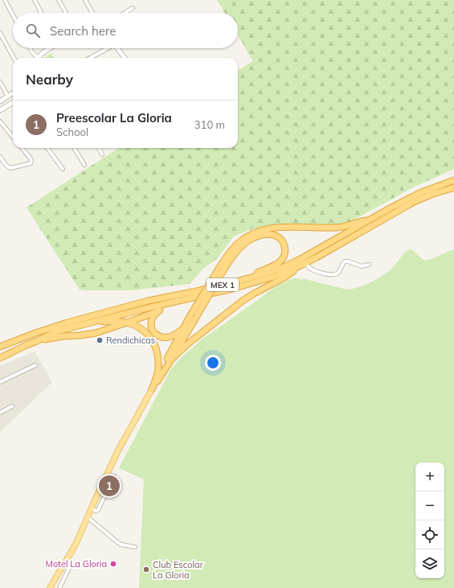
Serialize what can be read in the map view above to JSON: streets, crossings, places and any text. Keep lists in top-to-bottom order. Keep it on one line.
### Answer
{"streets":{"highway":["MEX 1"]},"places":["Rendichicas","Motel La Gloria","Club Escolar La Gloria"],"page":{"search":"Search here","heading":"Nearby","list":[{"mark":"1","name":"Preescolar La Gloria","note":"School","value":"310 m"}],"map_buttons":["+","−"],"pins":"1"}}
